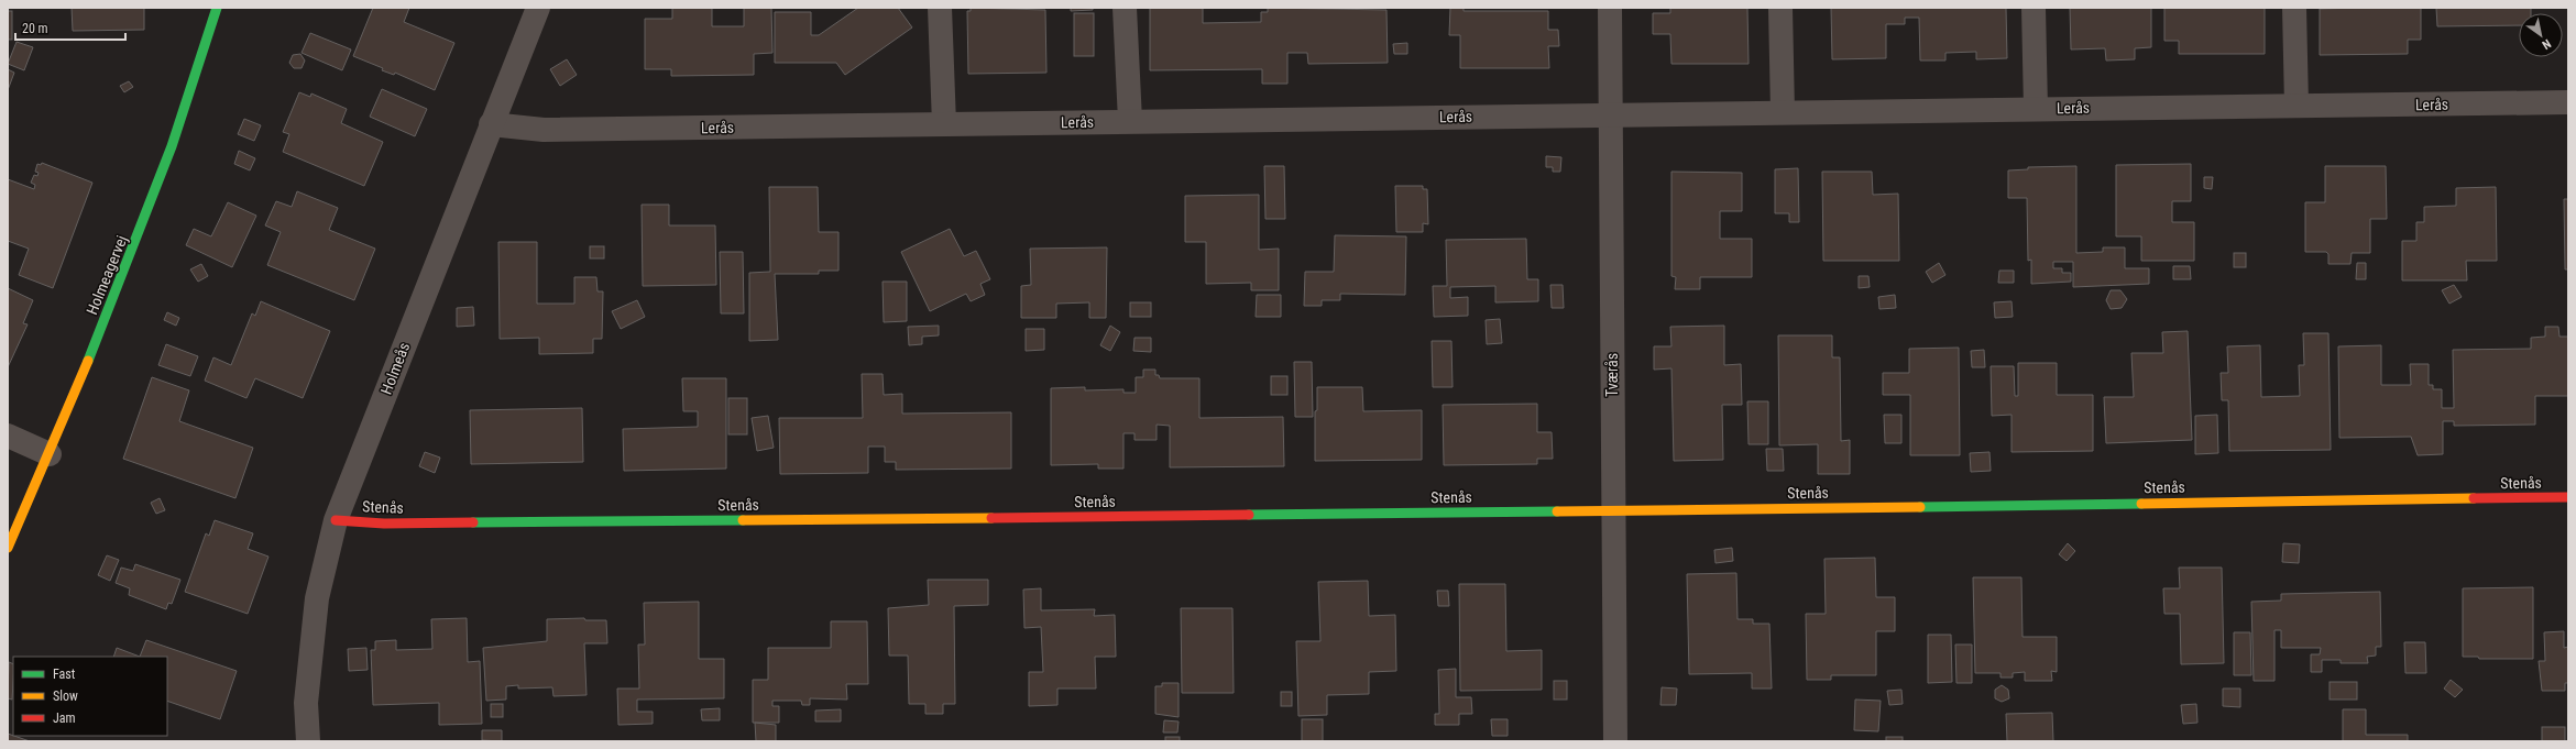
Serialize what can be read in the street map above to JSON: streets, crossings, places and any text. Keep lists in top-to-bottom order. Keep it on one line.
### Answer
{"streets":{"street":["Lerås","Holmeagervej","Holmeås","Tværås","Stenås"]},"crossings":[["Lerås","Holmeås"],["Lerås","Tværås"],["Holmeås","Stenås"],["Tværås","Stenås"]],"legend":["Fast","Slow","Jam"],"scale_bar":"20 m","north":"bottom right"}
